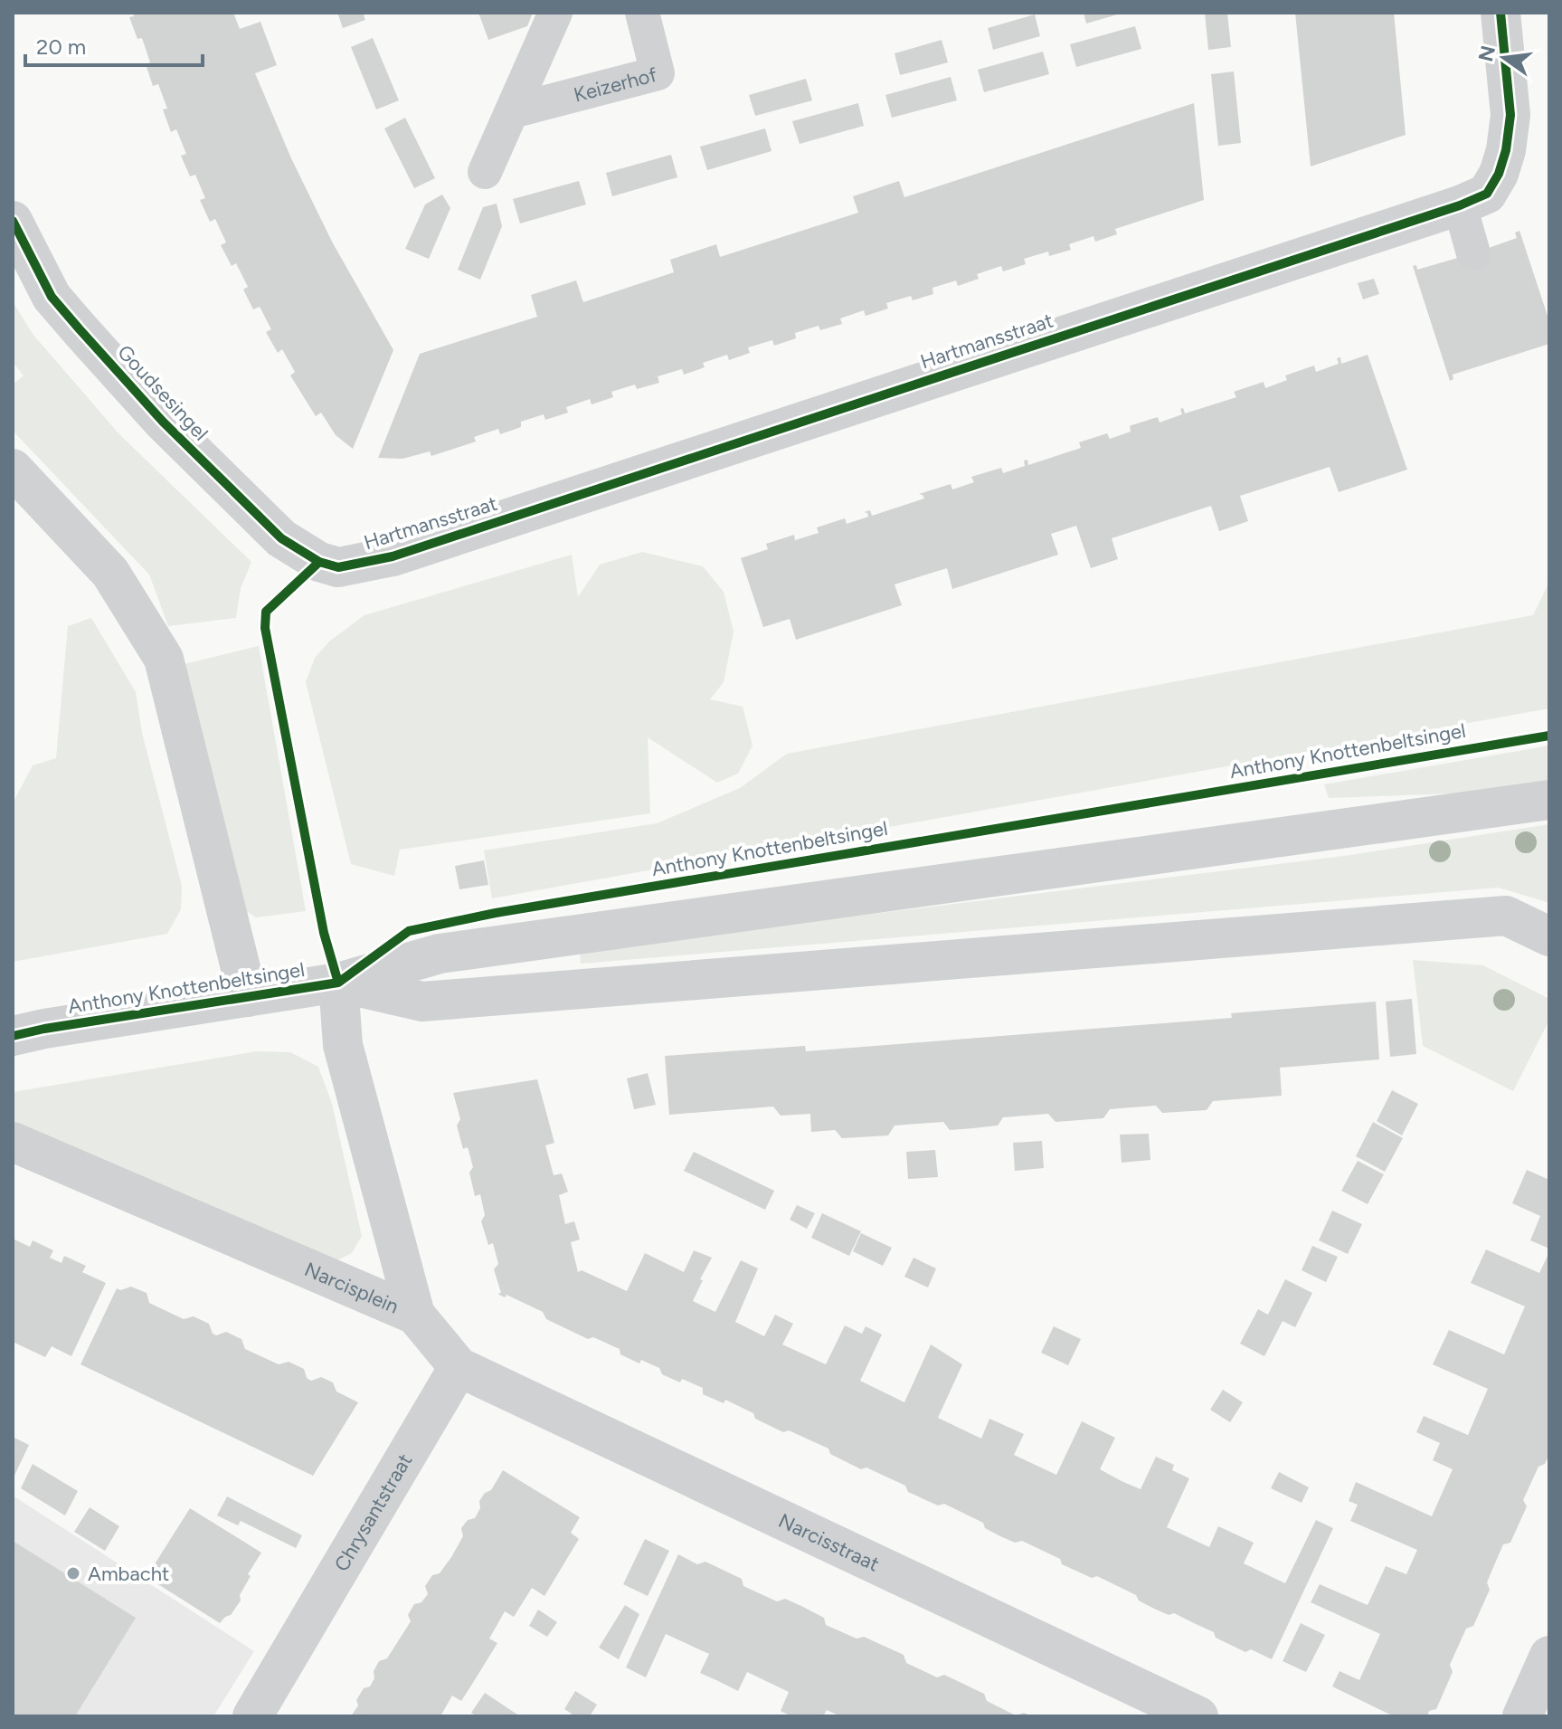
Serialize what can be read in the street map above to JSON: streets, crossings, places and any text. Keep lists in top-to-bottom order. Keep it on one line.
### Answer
{"streets":{"street":["Hartmansstraat","Goudsesingel","Anthony Knottenbeltsingel","Narcisplein","Chrysantstraat","Narcisstraat"],"lane":["Keizerhof"]},"crossings":[["Hartmansstraat","Goudsesingel"],["Anthony Knottenbeltsingel","Narcisplein"],["Chrysantstraat","Narcisstraat"]],"places":["Ambacht"],"scale_bar":"20 m","north":"left"}
